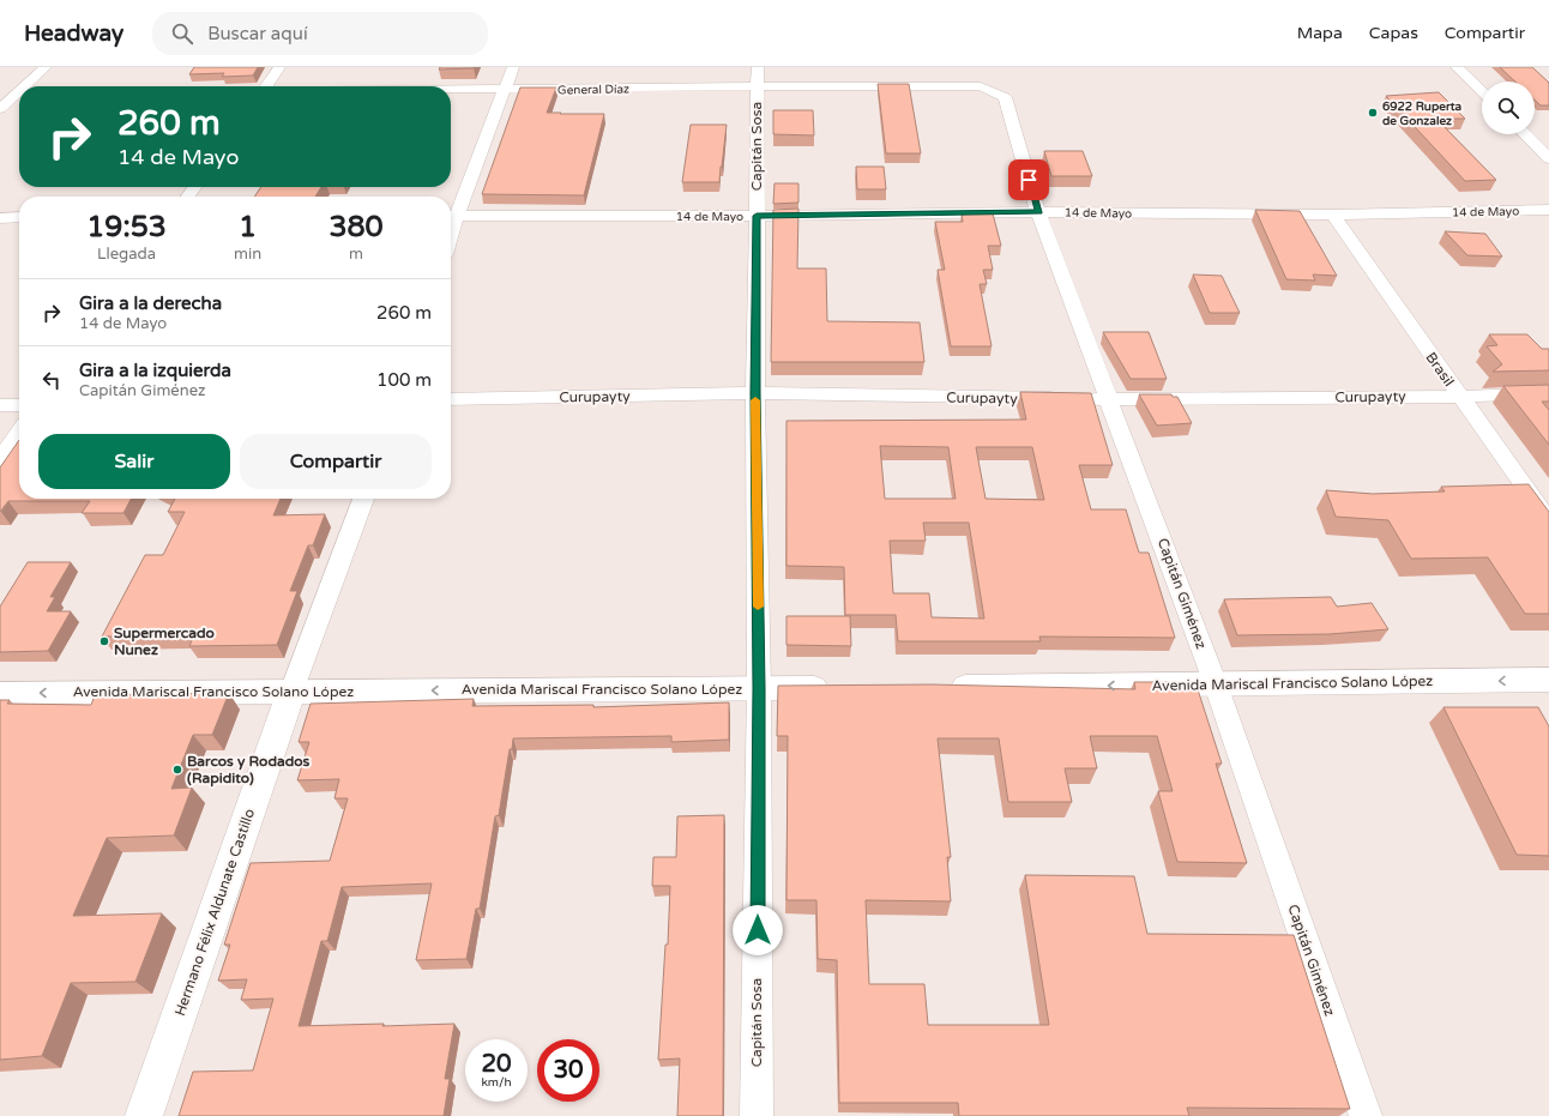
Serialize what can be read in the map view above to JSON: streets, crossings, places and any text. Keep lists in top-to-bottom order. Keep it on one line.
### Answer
{"streets":{"main road":["Avenida Mariscal Francisco Solano López","Hermano Félix Aldunate Castillo"],"street":["General Díaz","Capitán Sosa","14 de Mayo","Brasil","Curupayty","Capitán Giménez"]},"crossings":[["General Díaz","Capitán Sosa"],["General Díaz","Capitán Giménez"],["Capitán Sosa","14 de Mayo"],["Capitán Sosa","Curupayty"],["Capitán Sosa","Avenida Mariscal Francisco Solano López"],["14 de Mayo","Brasil"],["14 de Mayo","Capitán Giménez"],["Brasil","Curupayty"],["Curupayty","Capitán Giménez"],["Capitán Giménez","Avenida Mariscal Francisco Solano López"],["Avenida Mariscal Francisco Solano López","Hermano Félix Aldunate Castillo"]],"one_way":["Avenida Mariscal Francisco Solano López"],"places":["6922 Ruperta de Gonzalez","Supermercado Nunez","Barcos y Rodados (Rapidito)"],"page":{"header":"Headway","search":"Buscar aquí","nav":["Mapa","Capas","Compartir"],"turn":["260 m","14 de Mayo"],"eta":["19:53","Llegada","1","min","380","m"],"list":[{"name":"Gira a la derecha","note":"14 de Mayo","value":"260 m"},{"name":"Gira a la izquierda","note":"Capitán Giménez","value":"100 m"}],"buttons":["Salir","Compartir"],"speed":"20 km/h","limit":"30"}}
